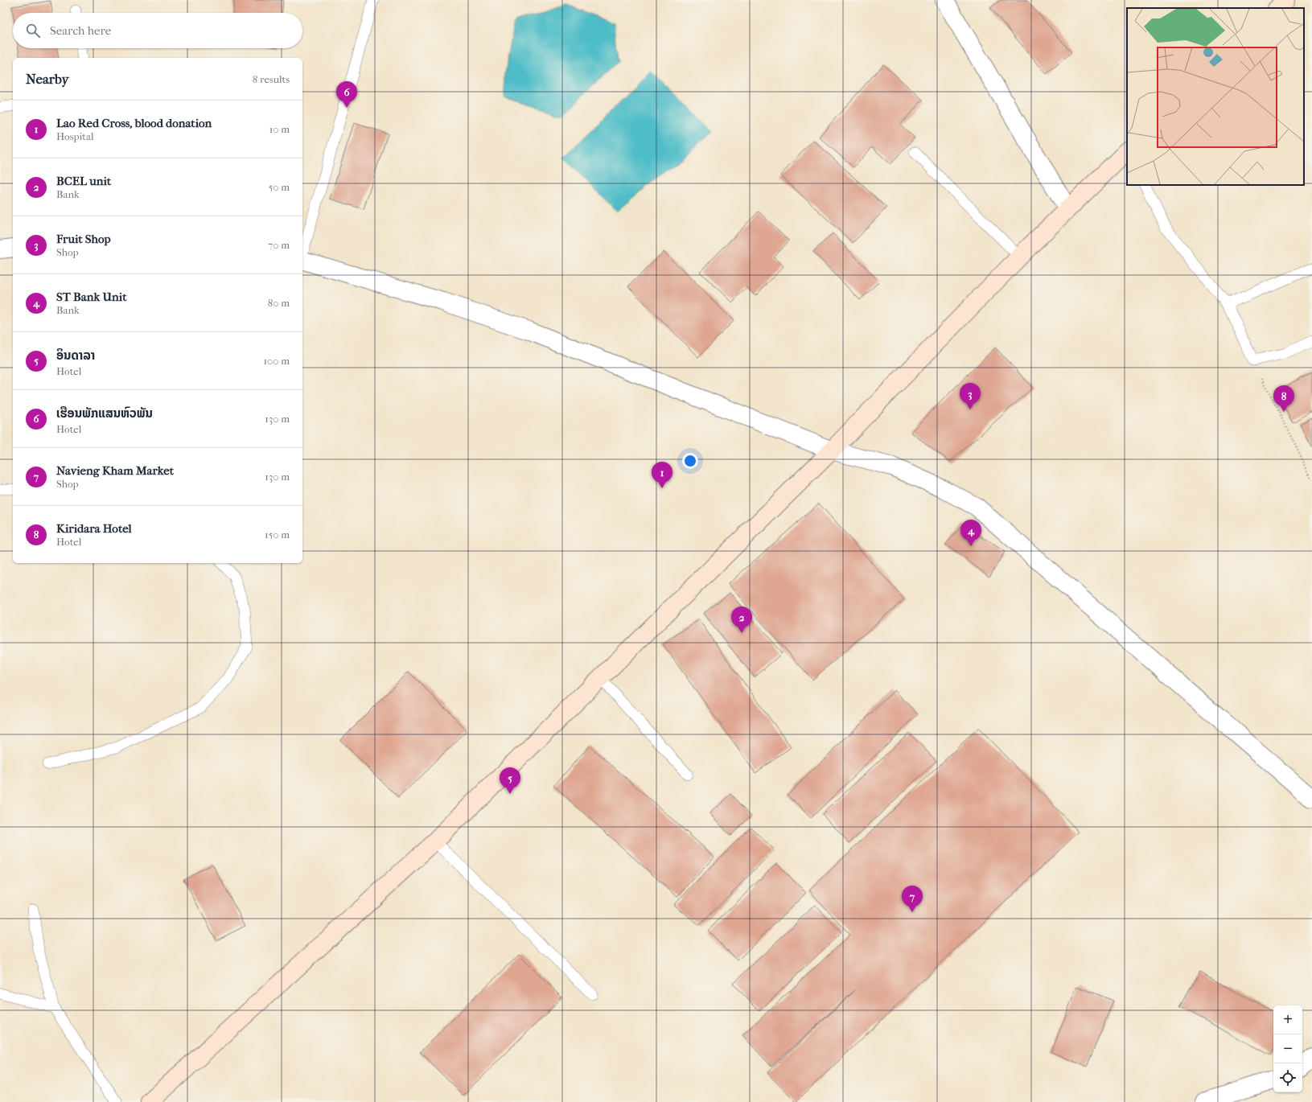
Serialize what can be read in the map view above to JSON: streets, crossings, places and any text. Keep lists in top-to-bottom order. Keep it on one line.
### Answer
{"page":{"search":"Search here","heading":["Nearby","8 results"],"pins":["6","3","8","1","4","2","5","7"],"list":[{"mark":"1","name":"Lao Red Cross, blood donation","note":"Hospital","value":"10 m"},{"mark":"2","name":"BCEL unit","note":"Bank","value":"50 m"},{"mark":"3","name":"Fruit Shop","note":"Shop","value":"70 m"},{"mark":"4","name":"ST Bank Unit","note":"Bank","value":"80 m"},{"mark":"5","name":"ອິນດາລາ","note":"Hotel","value":"100 m"},{"mark":"6","name":"ເຮືອນພັກແສນຫົວພັນ","note":"Hotel","value":"130 m"},{"mark":"7","name":"Navieng Kham Market","note":"Shop","value":"130 m"},{"mark":"8","name":"Kiridara Hotel","note":"Hotel","value":"150 m"}],"map_buttons":["+","−"]}}
